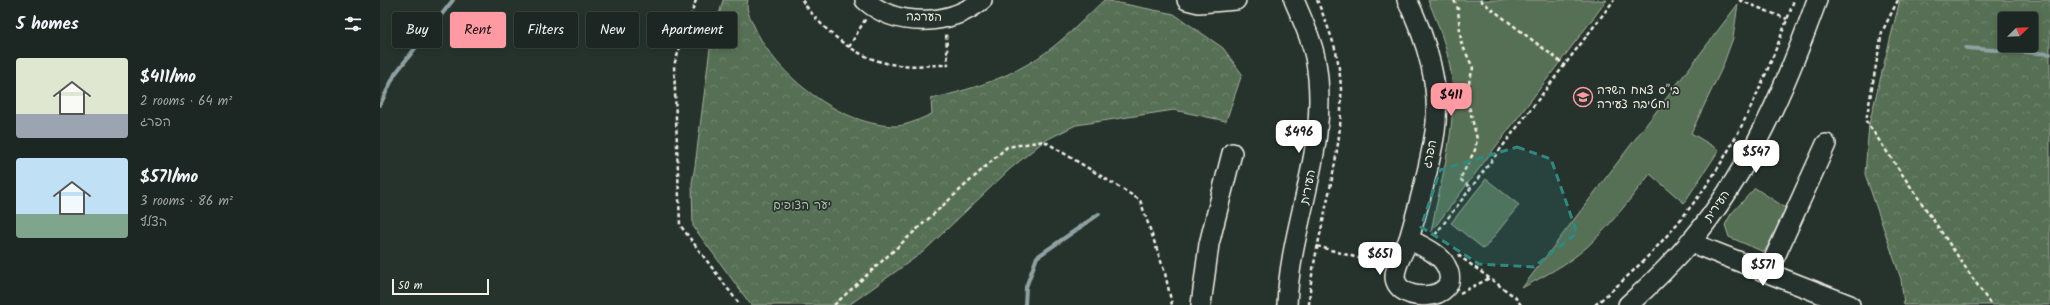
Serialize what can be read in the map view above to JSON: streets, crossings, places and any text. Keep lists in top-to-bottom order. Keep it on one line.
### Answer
{"streets":{"street":["הערבה","הפרג","העירית"]},"parks":["יער הצופים"],"places":{"school or university":["בי\"ס צמח השדה וחטיבה צעירה"]},"scale_bar":"50 m","north":"top right","page":{"heading":"5 homes","chip":["Buy","Rent","Filters","New","Apartment"],"list":[{"name":"$411/mo","note":"2 rooms · 64 m² · הפרג"},{"name":"$571/mo","note":"3 rooms · 86 m² · הצלף"}],"price":["$411","$496","$547","$651","$571"],"scale":"50 m"}}
